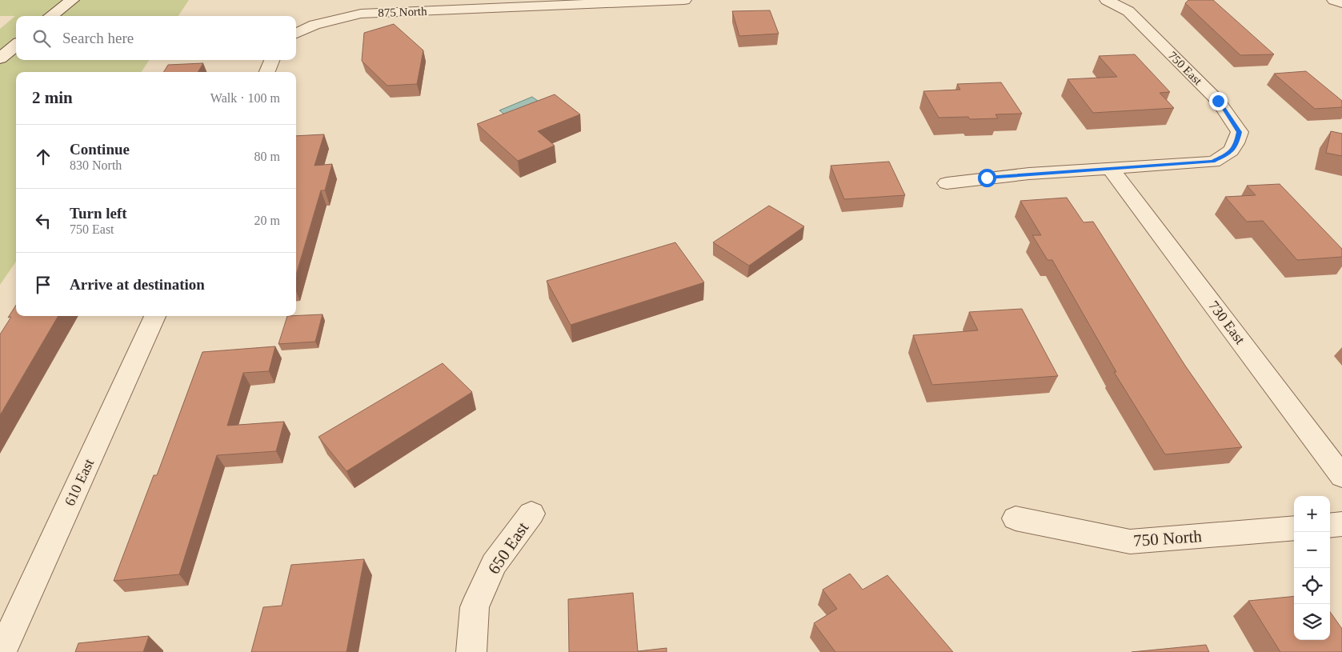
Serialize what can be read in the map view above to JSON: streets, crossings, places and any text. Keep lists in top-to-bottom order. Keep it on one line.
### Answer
{"streets":{"street":["875 North","750 East","730 East","610 East","750 North","650 East"]},"crossings":[["750 East","730 East"]],"page":{"search":"Search here","heading":["2 min","Walk · 100 m"],"list":[["Continue","830 North","80 m"],["Turn left","750 East","20 m"],"Arrive at destination"],"map_buttons":["+","−"]}}
